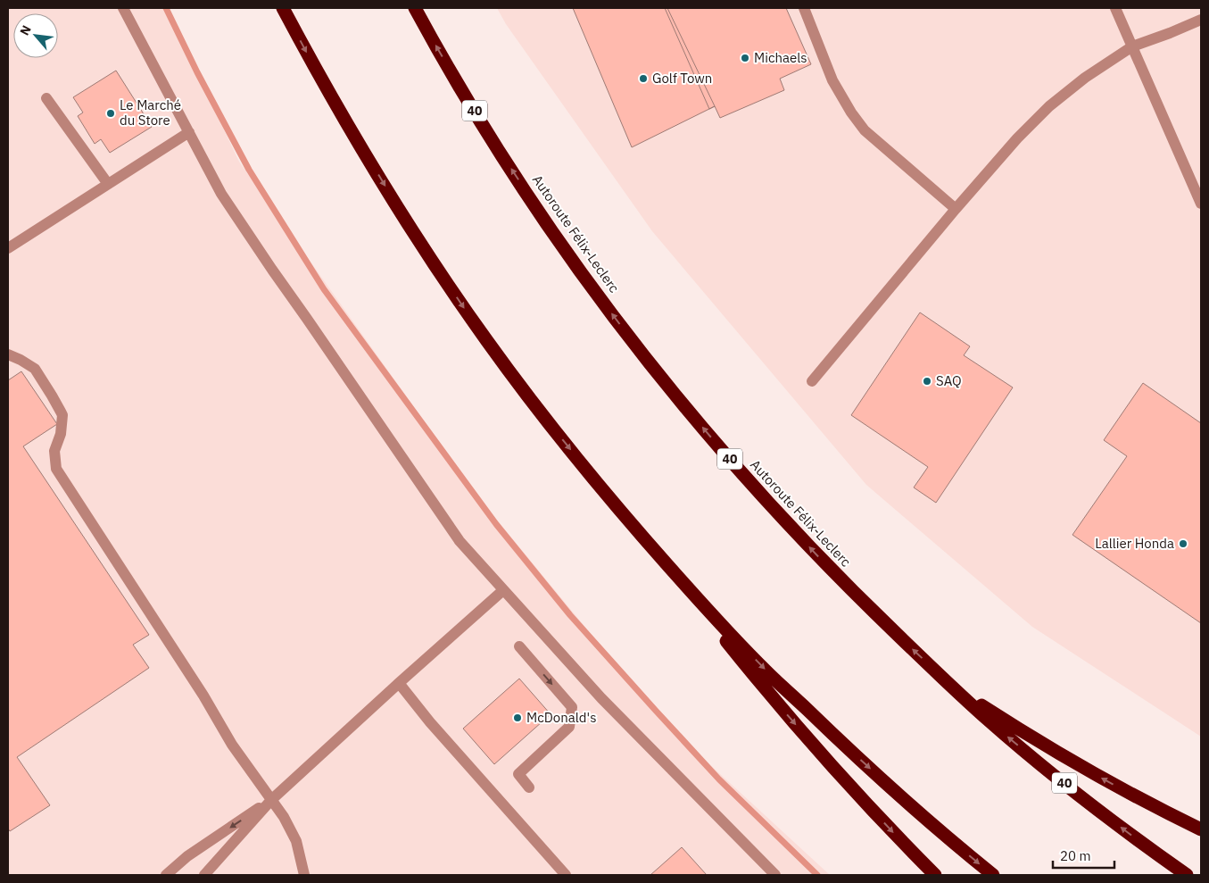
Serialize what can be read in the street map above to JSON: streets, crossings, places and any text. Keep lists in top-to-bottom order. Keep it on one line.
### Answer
{"streets":{"highway":["40","Autoroute Félix-Leclerc"]},"places":["Michaels","Golf Town","Le Marché du Store","SAQ","Lallier Honda","McDonald's"],"scale_bar":"20 m","north":"top left"}
